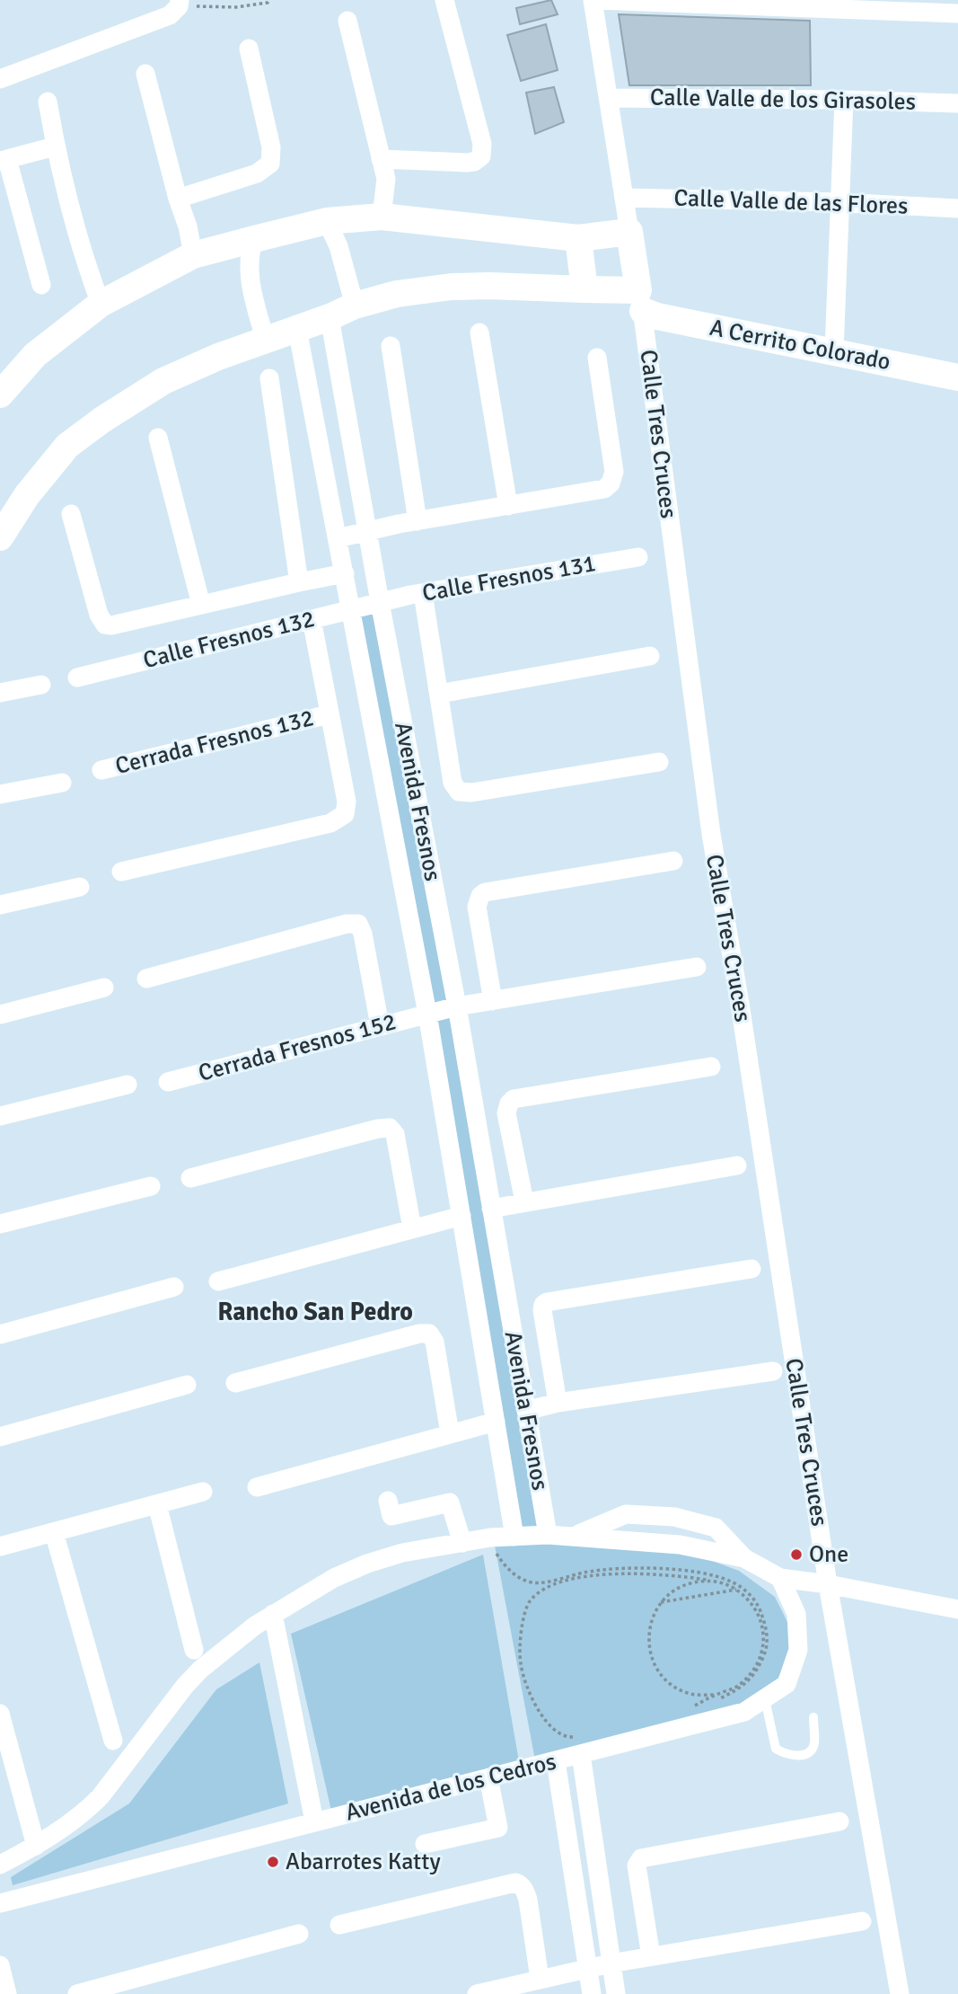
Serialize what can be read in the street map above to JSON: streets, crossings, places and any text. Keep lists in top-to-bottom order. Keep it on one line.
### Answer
{"streets":{"main road":["A Cerrito Colorado"],"street":["Calle Valle de los Girasoles","Calle Valle de las Flores","Calle Tres Cruces","Calle Fresnos 131","Calle Fresnos 132","Cerrada Fresnos 132","Avenida Fresnos","Cerrada Fresnos 152","Avenida de los Cedros"]},"crossings":[["A Cerrito Colorado","Calle Tres Cruces"],["A Cerrito Colorado","Avenida Fresnos"],["Calle Fresnos 131","Calle Fresnos 132"],["Calle Fresnos 131","Avenida Fresnos"],["Calle Fresnos 132","Cerrada Fresnos 132"],["Calle Fresnos 132","Avenida Fresnos"],["Avenida Fresnos","Cerrada Fresnos 152"]],"districts":["Rancho San Pedro"],"places":["One","Abarrotes Katty"]}
